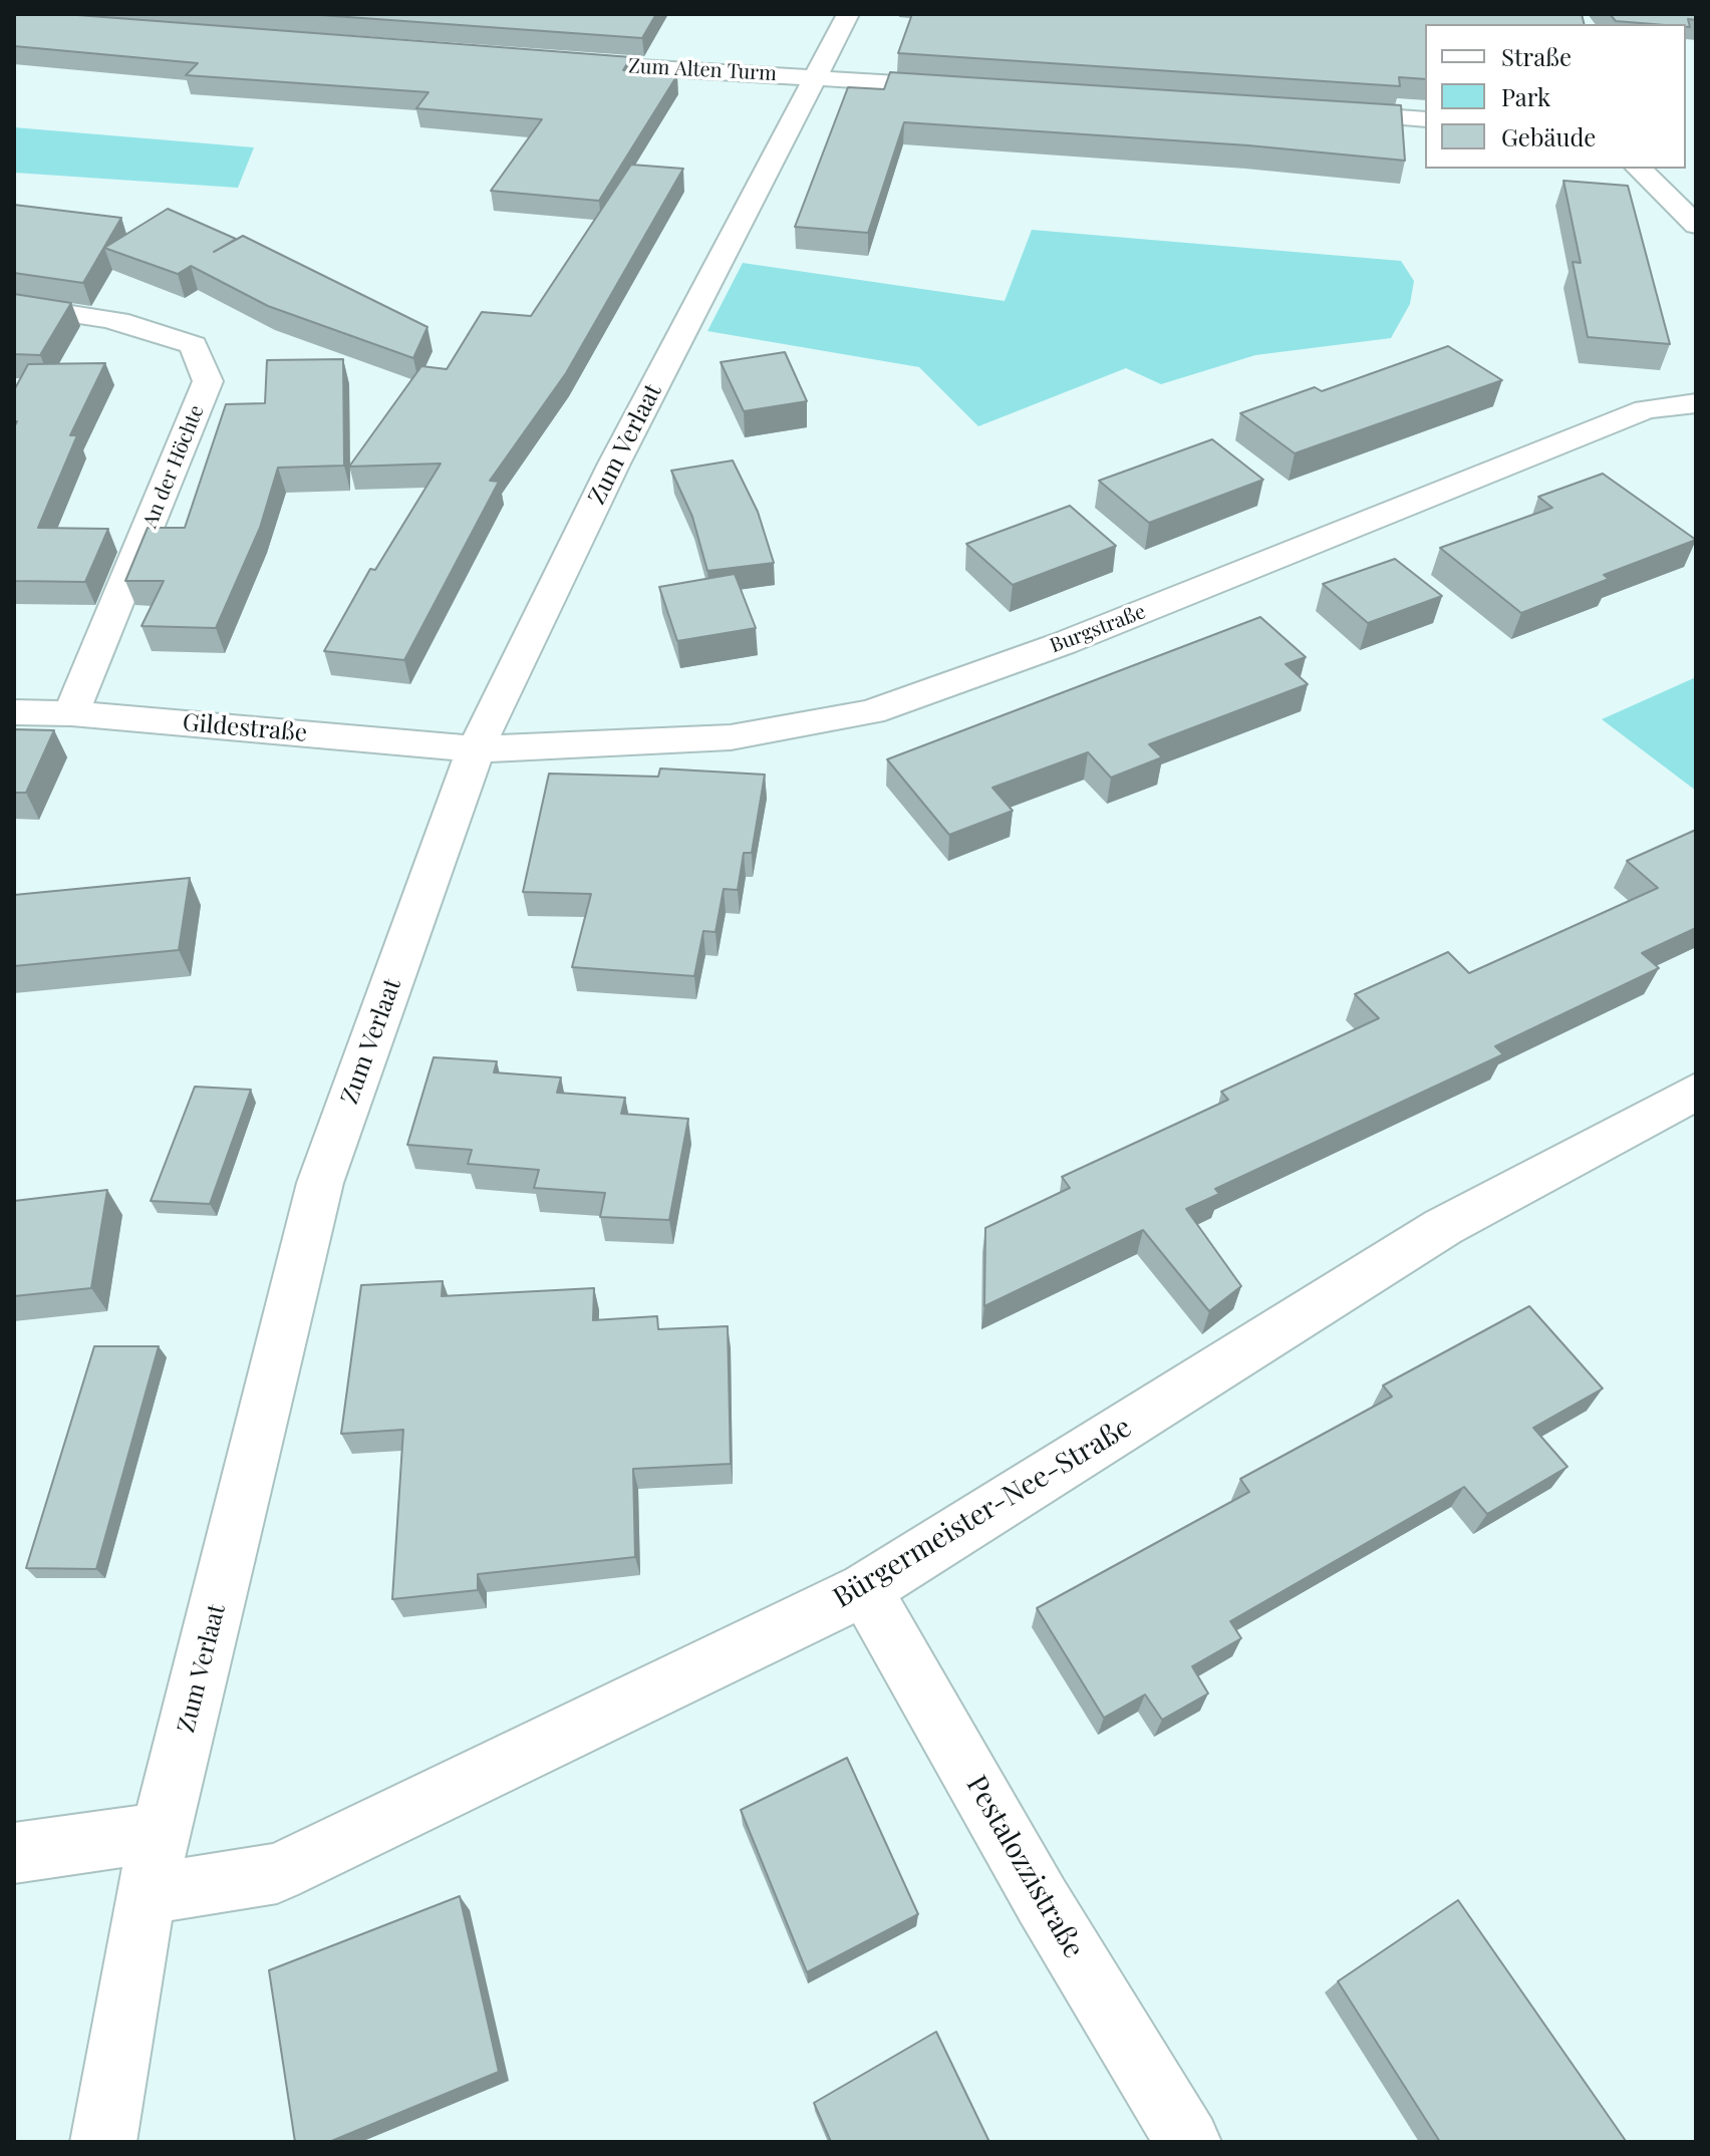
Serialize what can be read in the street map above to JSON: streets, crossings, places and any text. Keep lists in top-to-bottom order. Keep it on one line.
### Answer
{"streets":{"street":["Zum Alten Turm","Zum Verlaat","An der Höchte","Burgstraße","Gildestraße","Bürgermeister-Nee-Straße","Pestalozzistraße"]},"crossings":[["Zum Alten Turm","Zum Verlaat"],["Zum Verlaat","Burgstraße"],["Zum Verlaat","Gildestraße"],["Zum Verlaat","Bürgermeister-Nee-Straße"],["An der Höchte","Gildestraße"],["Burgstraße","Gildestraße"],["Bürgermeister-Nee-Straße","Pestalozzistraße"]],"legend":["Straße","Park","Gebäude"]}
